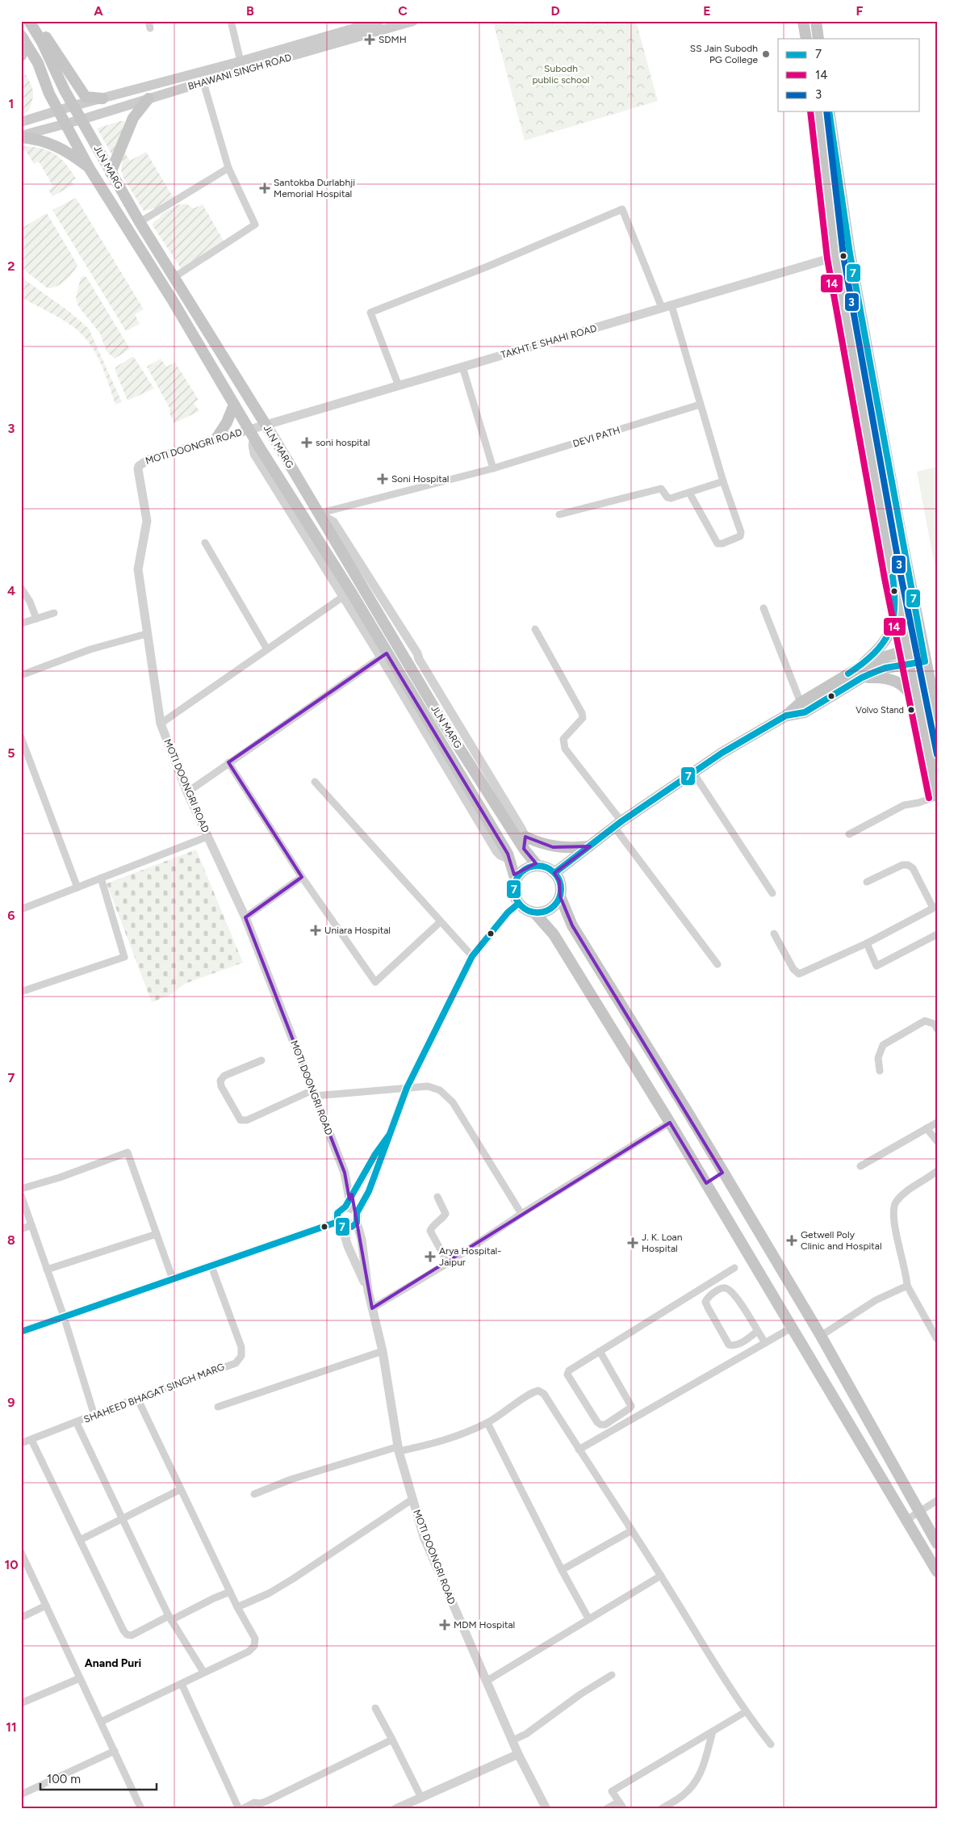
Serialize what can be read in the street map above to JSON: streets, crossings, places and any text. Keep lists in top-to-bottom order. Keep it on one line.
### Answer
{"streets":{"main road":["BHAWANI SINGH ROAD","JLN MARG"],"street":["TAKHT E SHAHI ROAD","DEVI PATH","MOTI DOONGRI ROAD","SHAHEED BHAGAT SINGH MARG"]},"crossings":[["BHAWANI SINGH ROAD","JLN MARG"],["JLN MARG","TAKHT E SHAHI ROAD"],["JLN MARG","DEVI PATH"],["JLN MARG","MOTI DOONGRI ROAD"],["TAKHT E SHAHI ROAD","MOTI DOONGRI ROAD"]],"districts":["Anand Puri"],"parks":["Subodh public school"],"places":{"health":["SDMH","Santokba Durlabhji Memorial Hospital","soni hospital","Soni Hospital","Uniara Hospital","Getwell Poly Clinic and Hospital","J. K. Loan Hospital","Arya Hospital- Jaipur","MDM Hospital"],"other":["SS Jain Subodh PG College","Volvo Stand"]},"lines":["transit line 7","transit line 14","transit line 3"],"legend":["7","14","3"],"scale_bar":"100 m","grid":{"columns":["A","B","C","D","E","F"],"rows":["1","2","3","4","5","6","7","8","9","10","11"]}}
